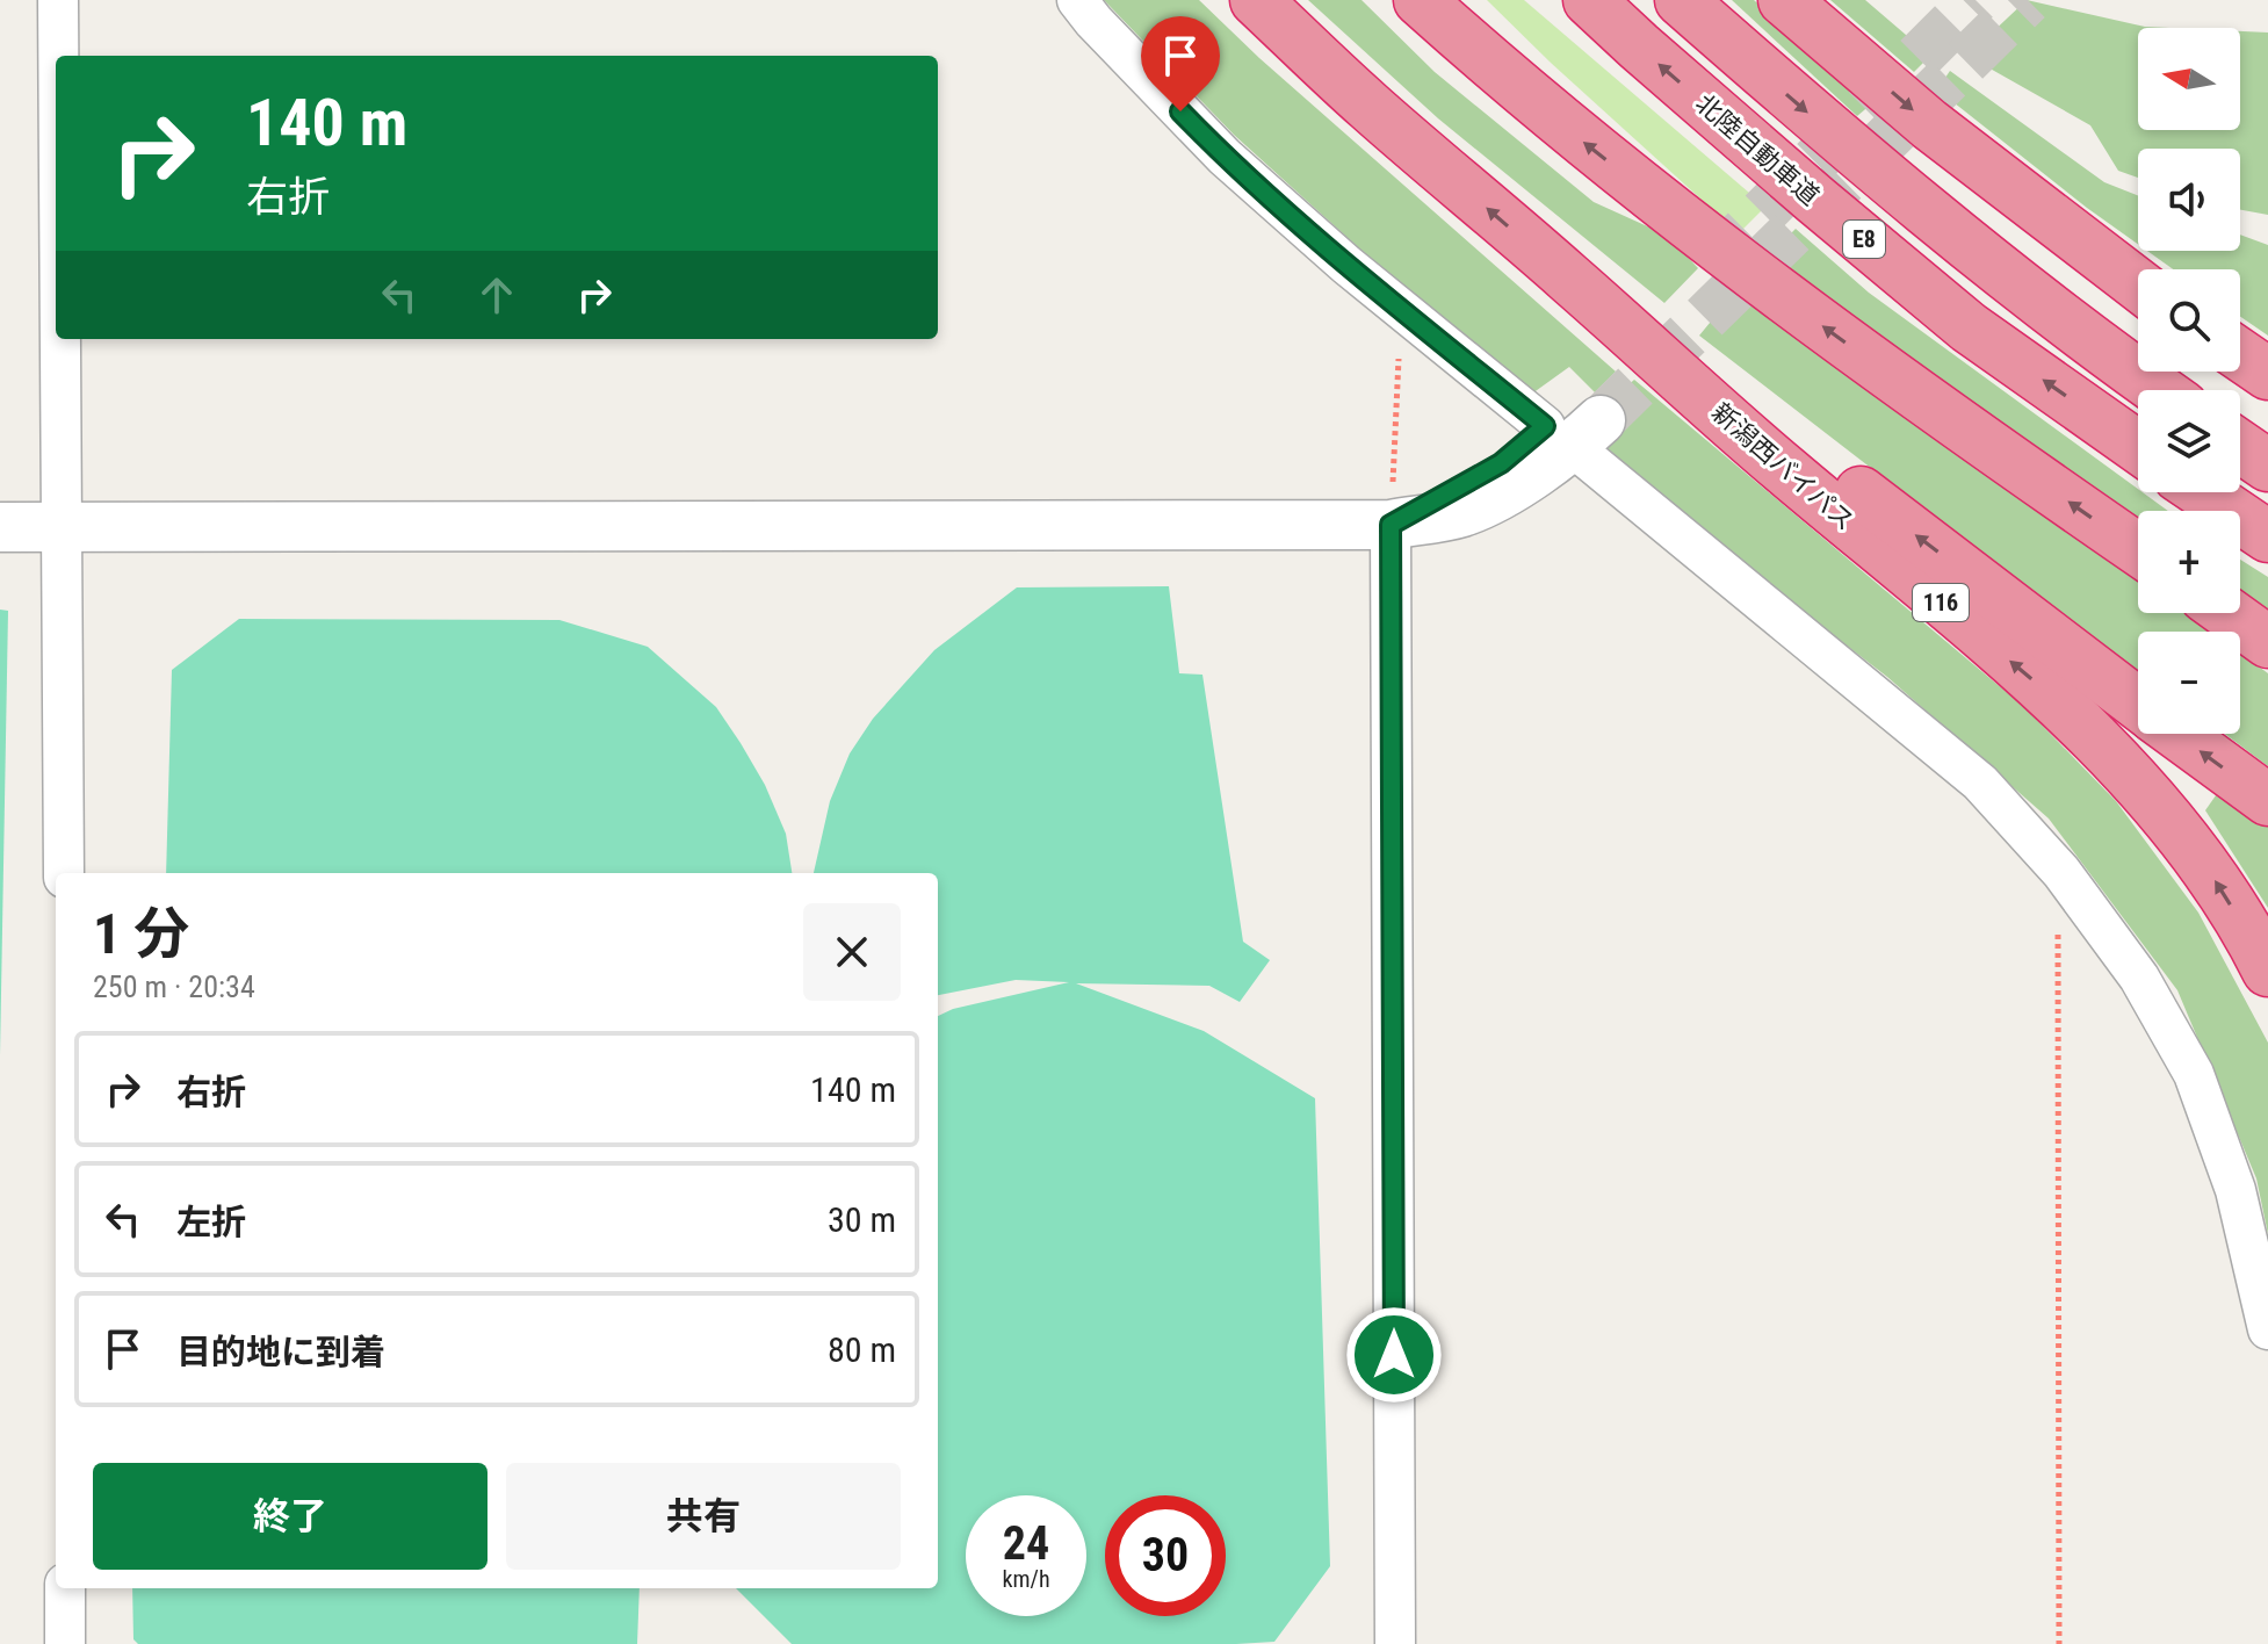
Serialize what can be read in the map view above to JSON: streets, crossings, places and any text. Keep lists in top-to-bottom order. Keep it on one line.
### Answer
{"streets":{"highway":["北陸自動車道","E8","新潟西バイパス","116"]},"north":"left","page":{"map_buttons":["+","−"],"turn":["140 m","右折"],"heading":["1 分","250 m · 20:34"],"list":[{"name":"右折","value":"140 m"},{"name":"左折","value":"30 m"},{"name":"目的地に到着","value":"80 m"}],"buttons":["終了","共有"],"speed":"24 km/h","limit":"30"}}
